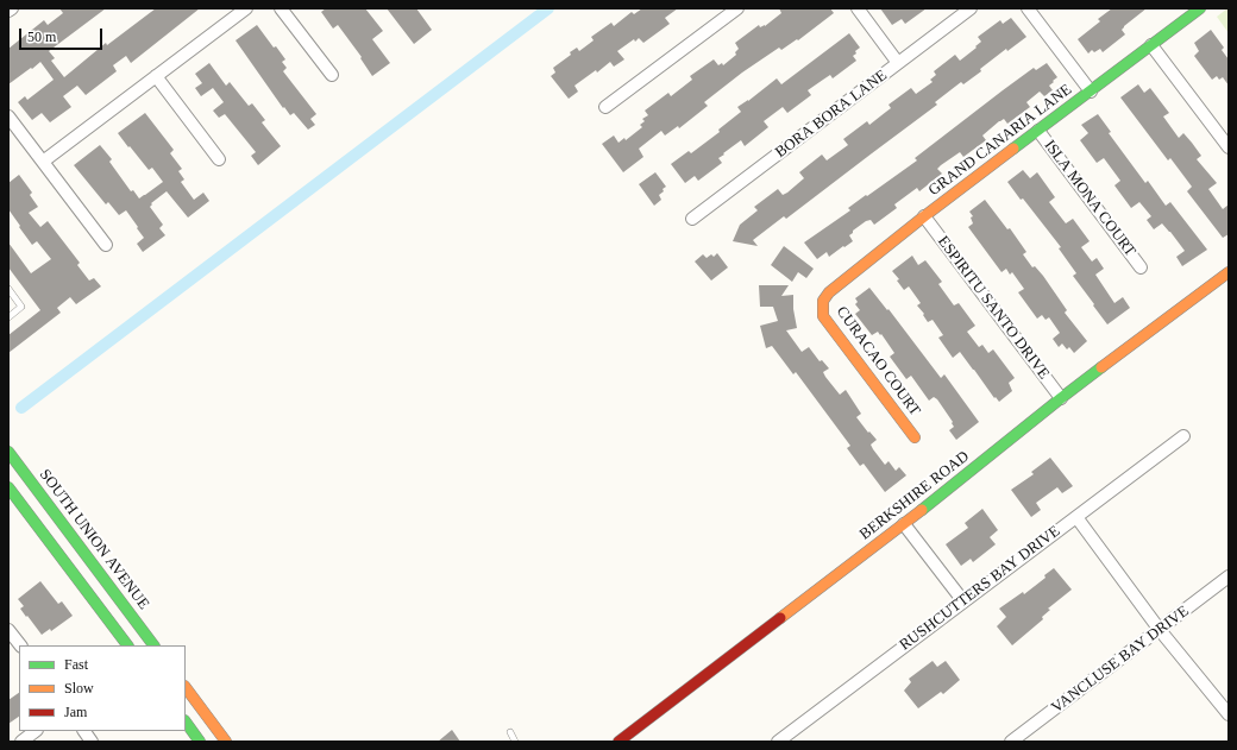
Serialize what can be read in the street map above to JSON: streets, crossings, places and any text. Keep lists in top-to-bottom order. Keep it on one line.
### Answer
{"streets":{"street":["BORA BORA LANE","GRAND CANARIA LANE","ISLA MONA COURT","ESPIRITU SANTO DRIVE","CURACAO COURT","BERKSHIRE ROAD","SOUTH UNION AVENUE","RUSHCUTTERS BAY DRIVE","VANCLUSE BAY DRIVE"]},"crossings":[["GRAND CANARIA LANE","ISLA MONA COURT"],["GRAND CANARIA LANE","ESPIRITU SANTO DRIVE"],["GRAND CANARIA LANE","CURACAO COURT"],["ESPIRITU SANTO DRIVE","BERKSHIRE ROAD"]],"legend":["Fast","Slow","Jam"],"scale_bar":"50 m"}
